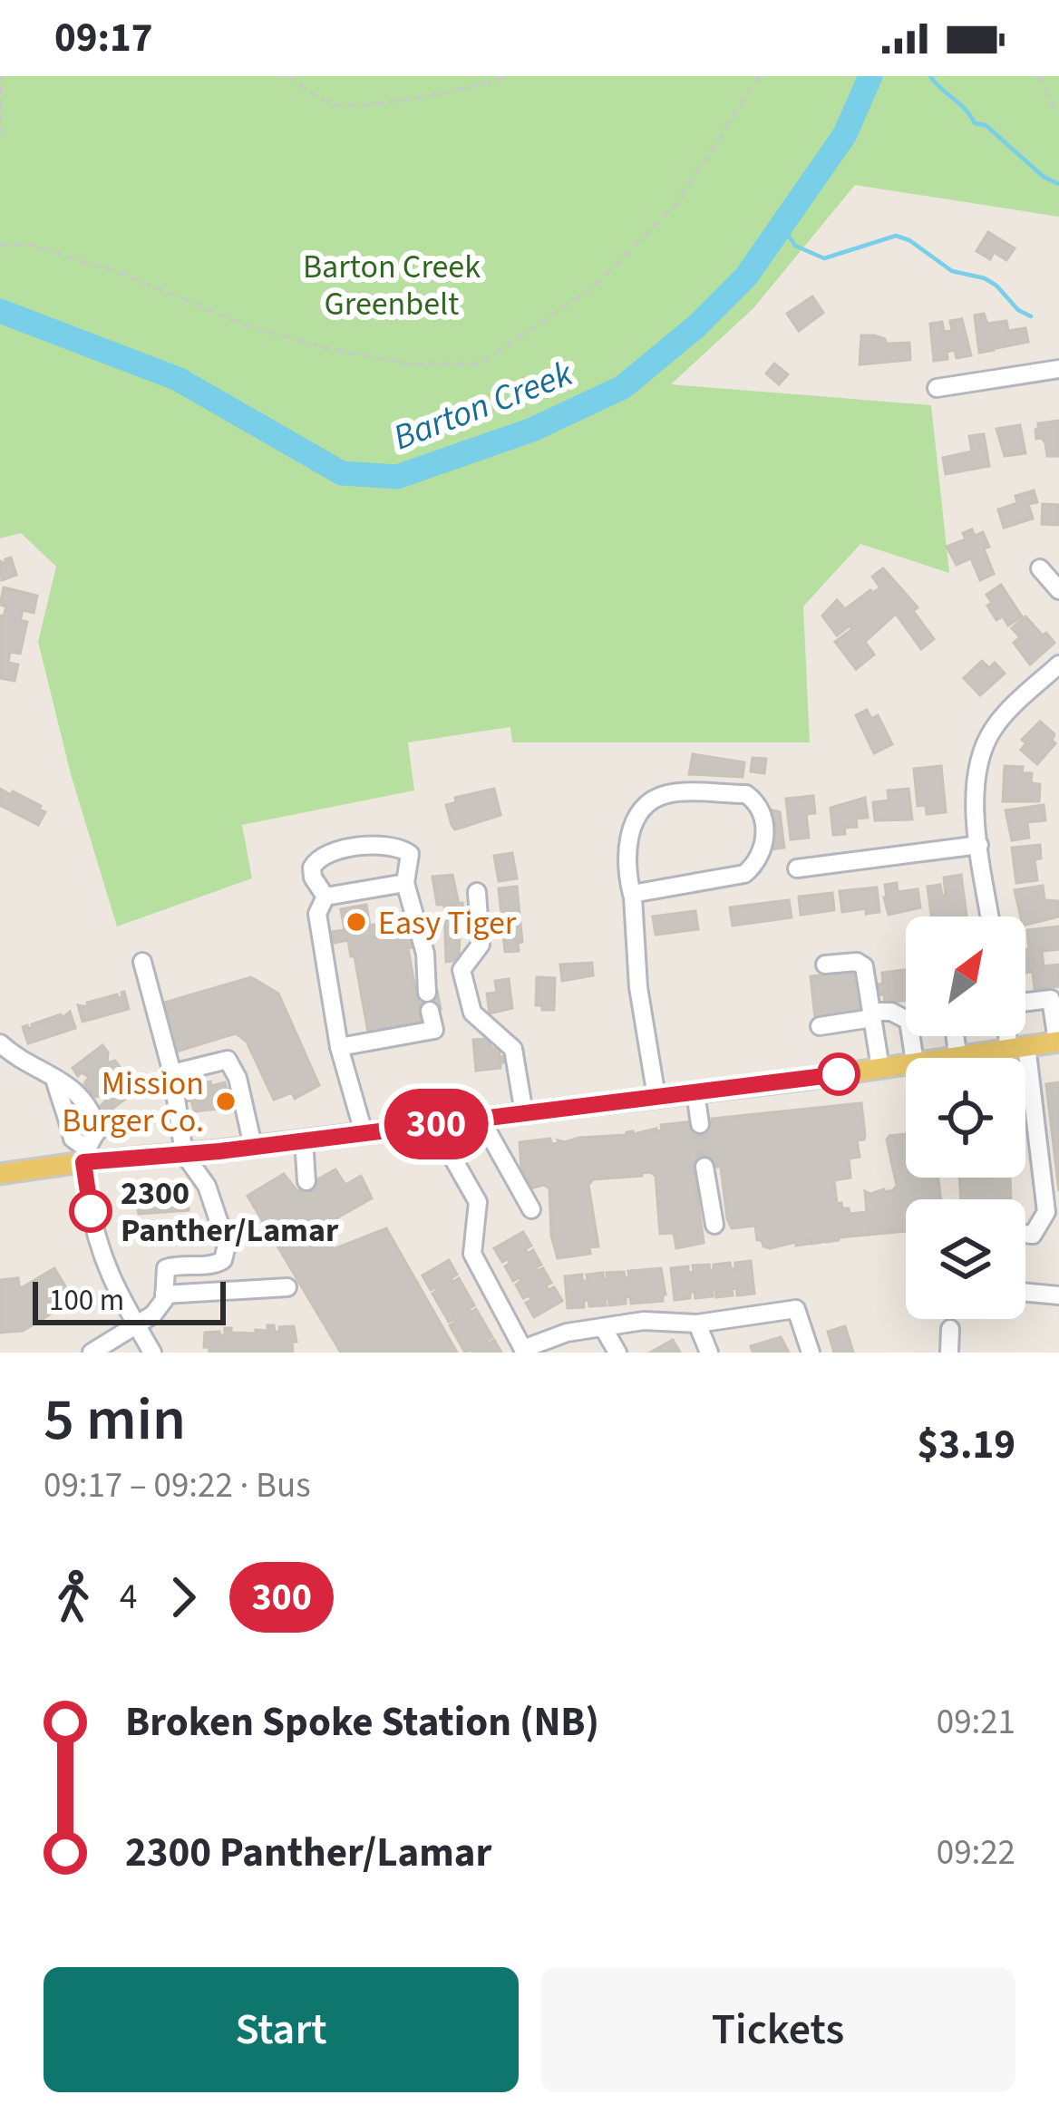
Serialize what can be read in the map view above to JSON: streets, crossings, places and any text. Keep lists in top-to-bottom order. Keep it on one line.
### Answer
{"water":["Barton Creek"],"parks":["Barton Creek Greenbelt"],"places":["Easy Tiger","Mission Burger Co.","2300 Panther/Lamar"],"lines":["bus line 300"],"scale_bar":"100 m","north":"top right","page":{"status":"09:17","on_map":"300","scale":"100 m","heading":["5 min","09:17 – 09:22 · Bus","$3.19"],"legs":["4","300"],"list":[{"name":"Broken Spoke Station (NB)","value":"09:21"},{"name":"2300 Panther/Lamar","value":"09:22"}],"buttons":["Start","Tickets"]}}
